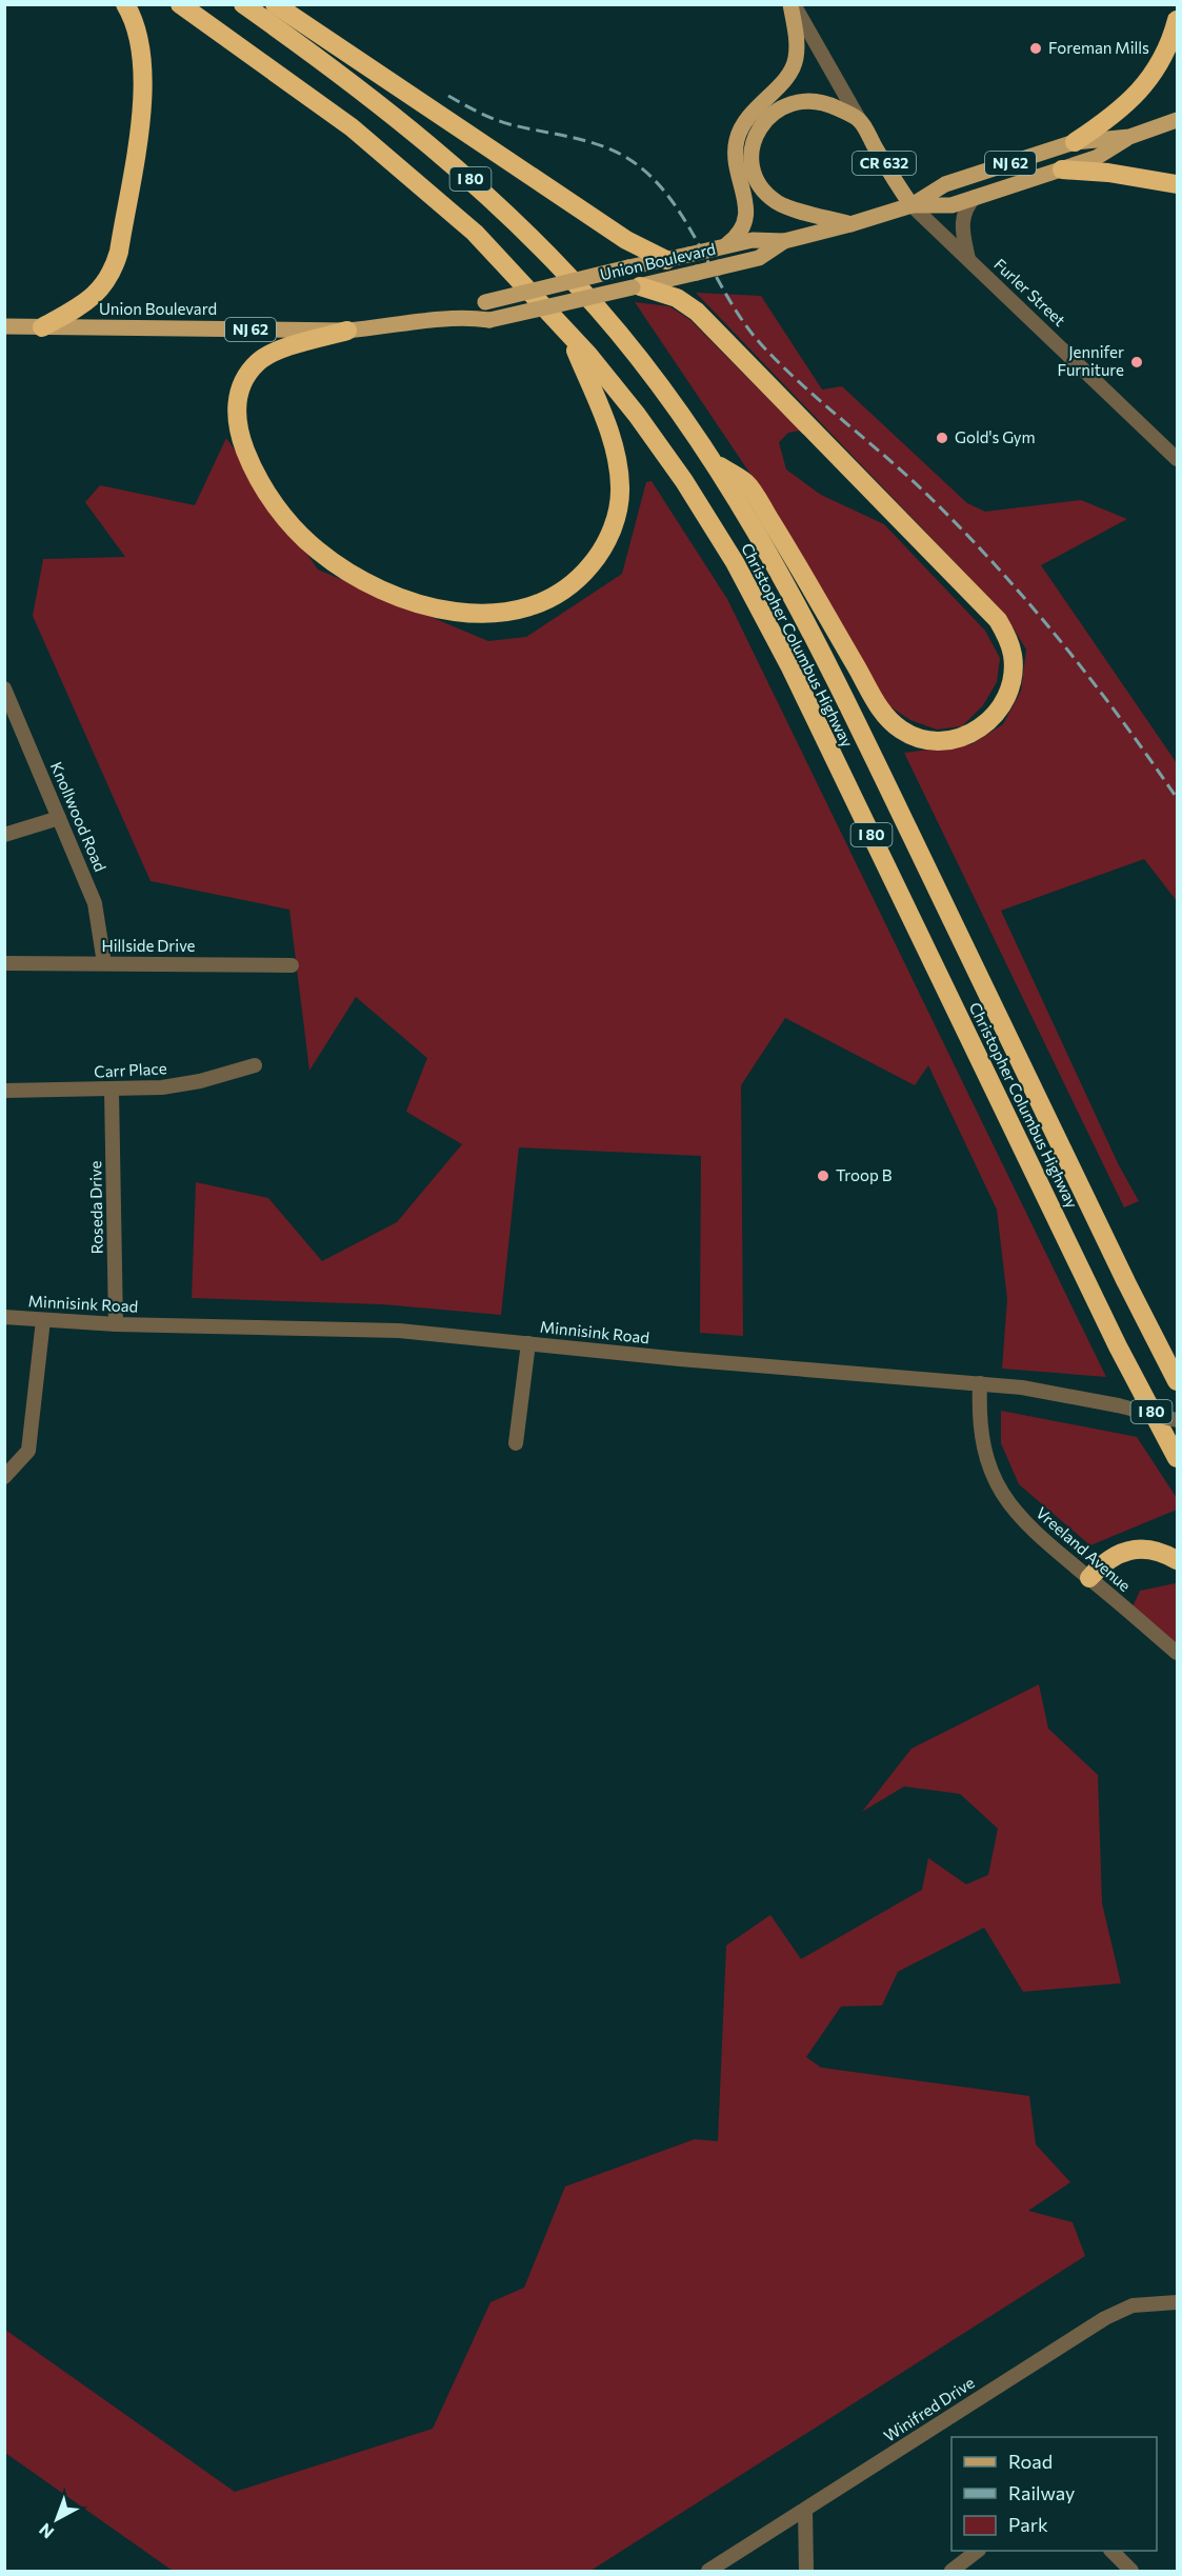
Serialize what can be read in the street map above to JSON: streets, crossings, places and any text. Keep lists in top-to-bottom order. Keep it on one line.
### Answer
{"streets":{"highway":["I 80","Christopher Columbus Highway"],"main road":["CR 632","NJ 62","Union Boulevard"],"street":["Furler Street","Knollwood Road","Hillside Drive","Carr Place","Roseda Drive","Minnisink Road","Vreeland Avenue","Winifred Drive"]},"crossings":[["CR 632","Union Boulevard"],["CR 632","Furler Street"],["Union Boulevard","Furler Street"],["Knollwood Road","Hillside Drive"],["Carr Place","Roseda Drive"],["Roseda Drive","Minnisink Road"],["Minnisink Road","Vreeland Avenue"]],"places":["Foreman Mills","Jennifer Furniture","Gold's Gym","Troop B"],"legend":["Road","Railway","Park"],"north":"bottom left"}
